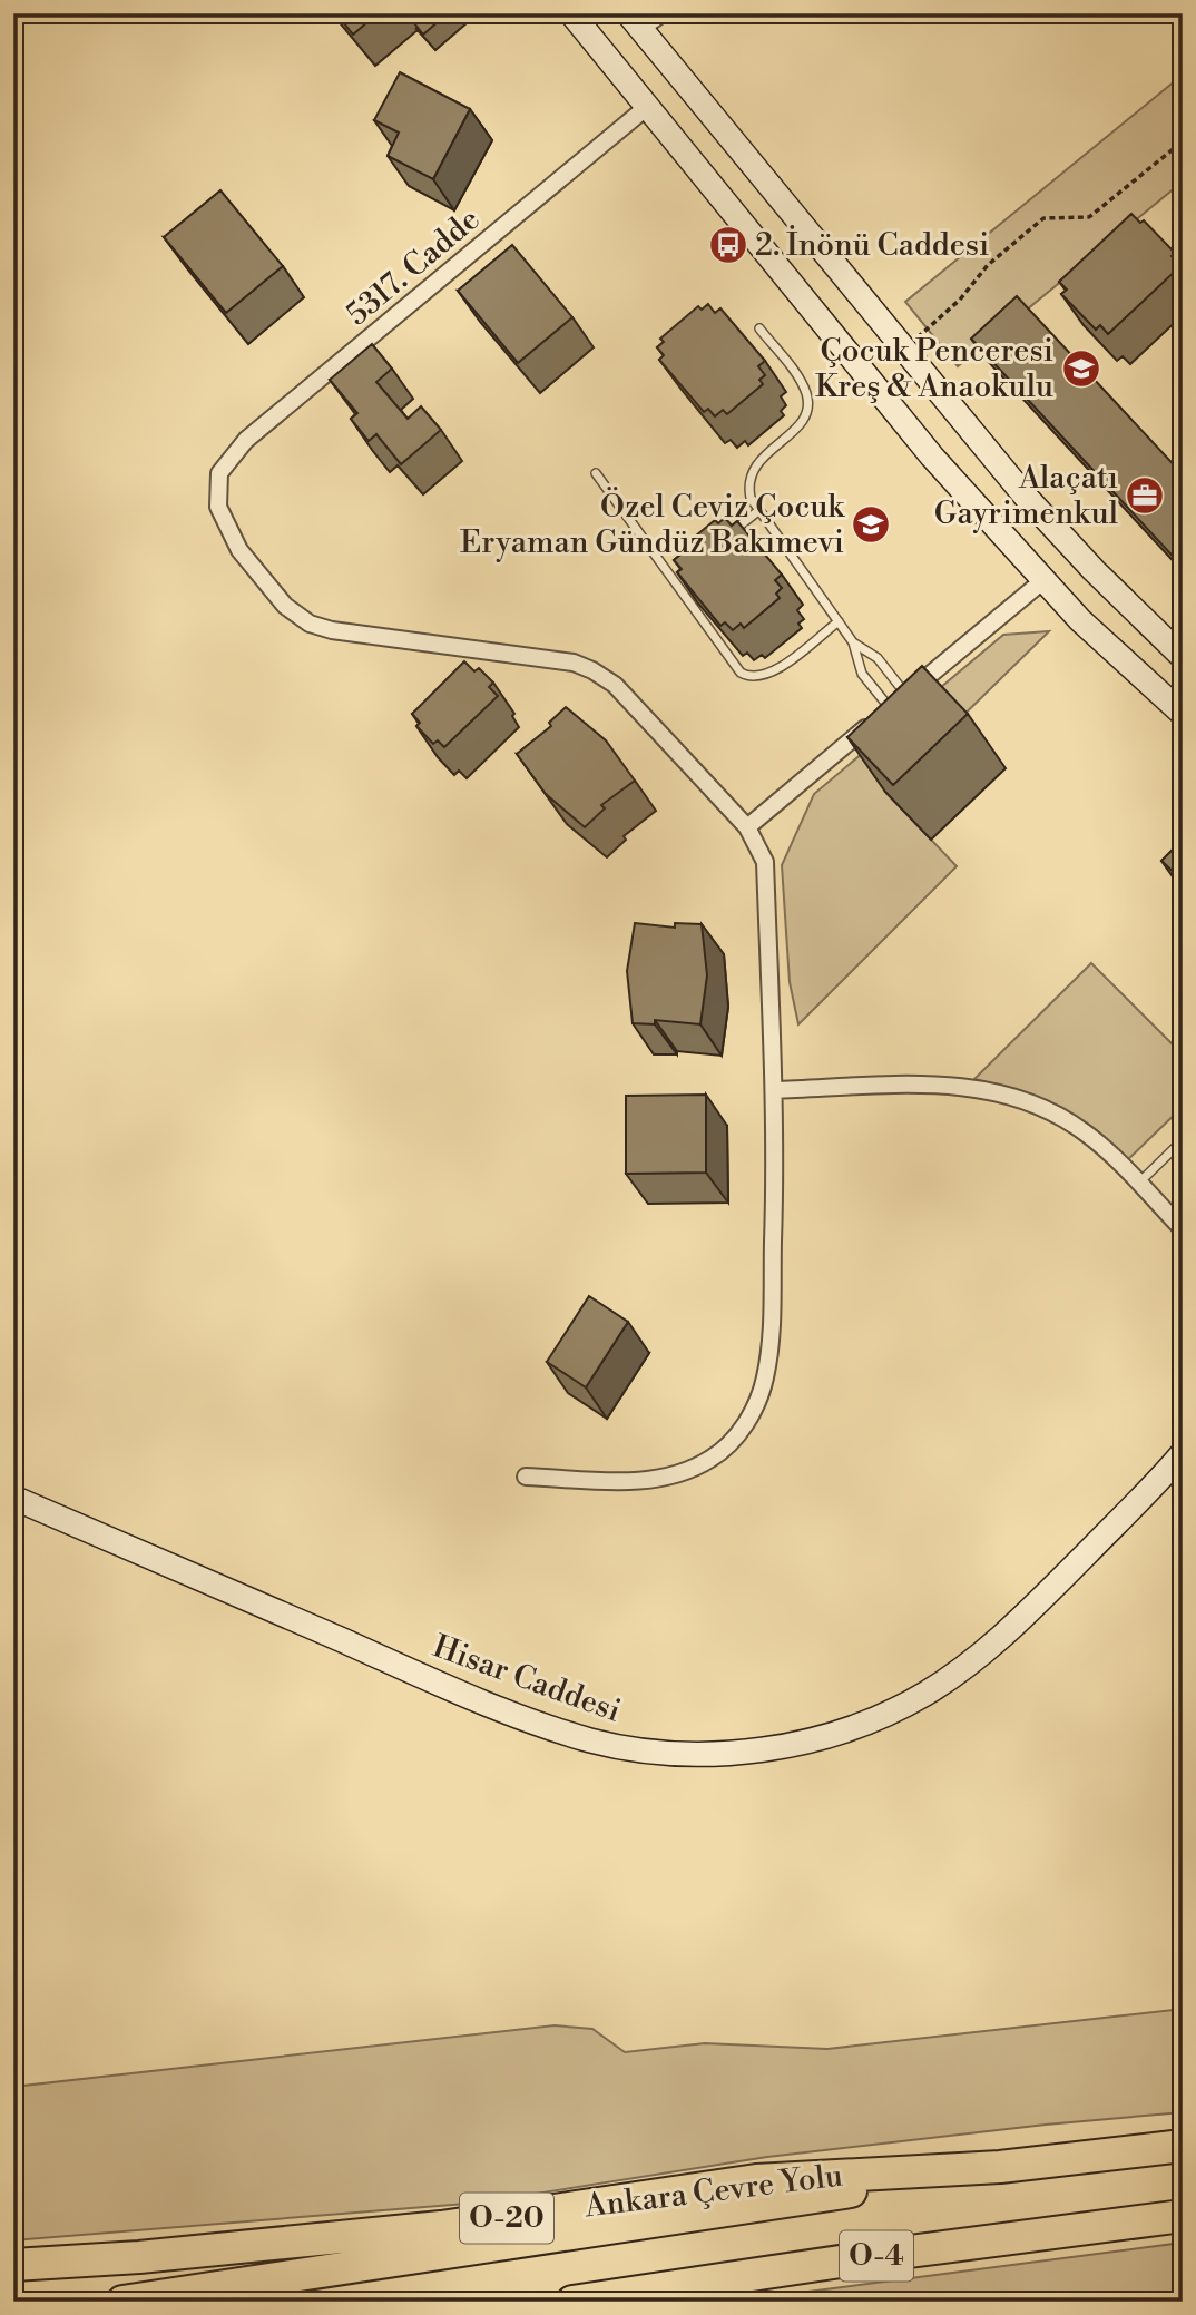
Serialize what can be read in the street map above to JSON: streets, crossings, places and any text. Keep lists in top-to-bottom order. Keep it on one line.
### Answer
{"streets":{"highway":["Ankara Çevre Yolu","O-20","O-4"],"main road":["Hisar Caddesi"],"street":["5317. Cadde"]},"crossings":[["Ankara Çevre Yolu","O-4"]],"places":{"bus stop":["2. İnönü Caddesi"],"school or university":["Çocuk Penceresi Kreş & Anaokulu","Özel Ceviz Çocuk Eryaman Gündüz Bakımevi"],"office":["Alaçatı Gayrimenkul"]}}
